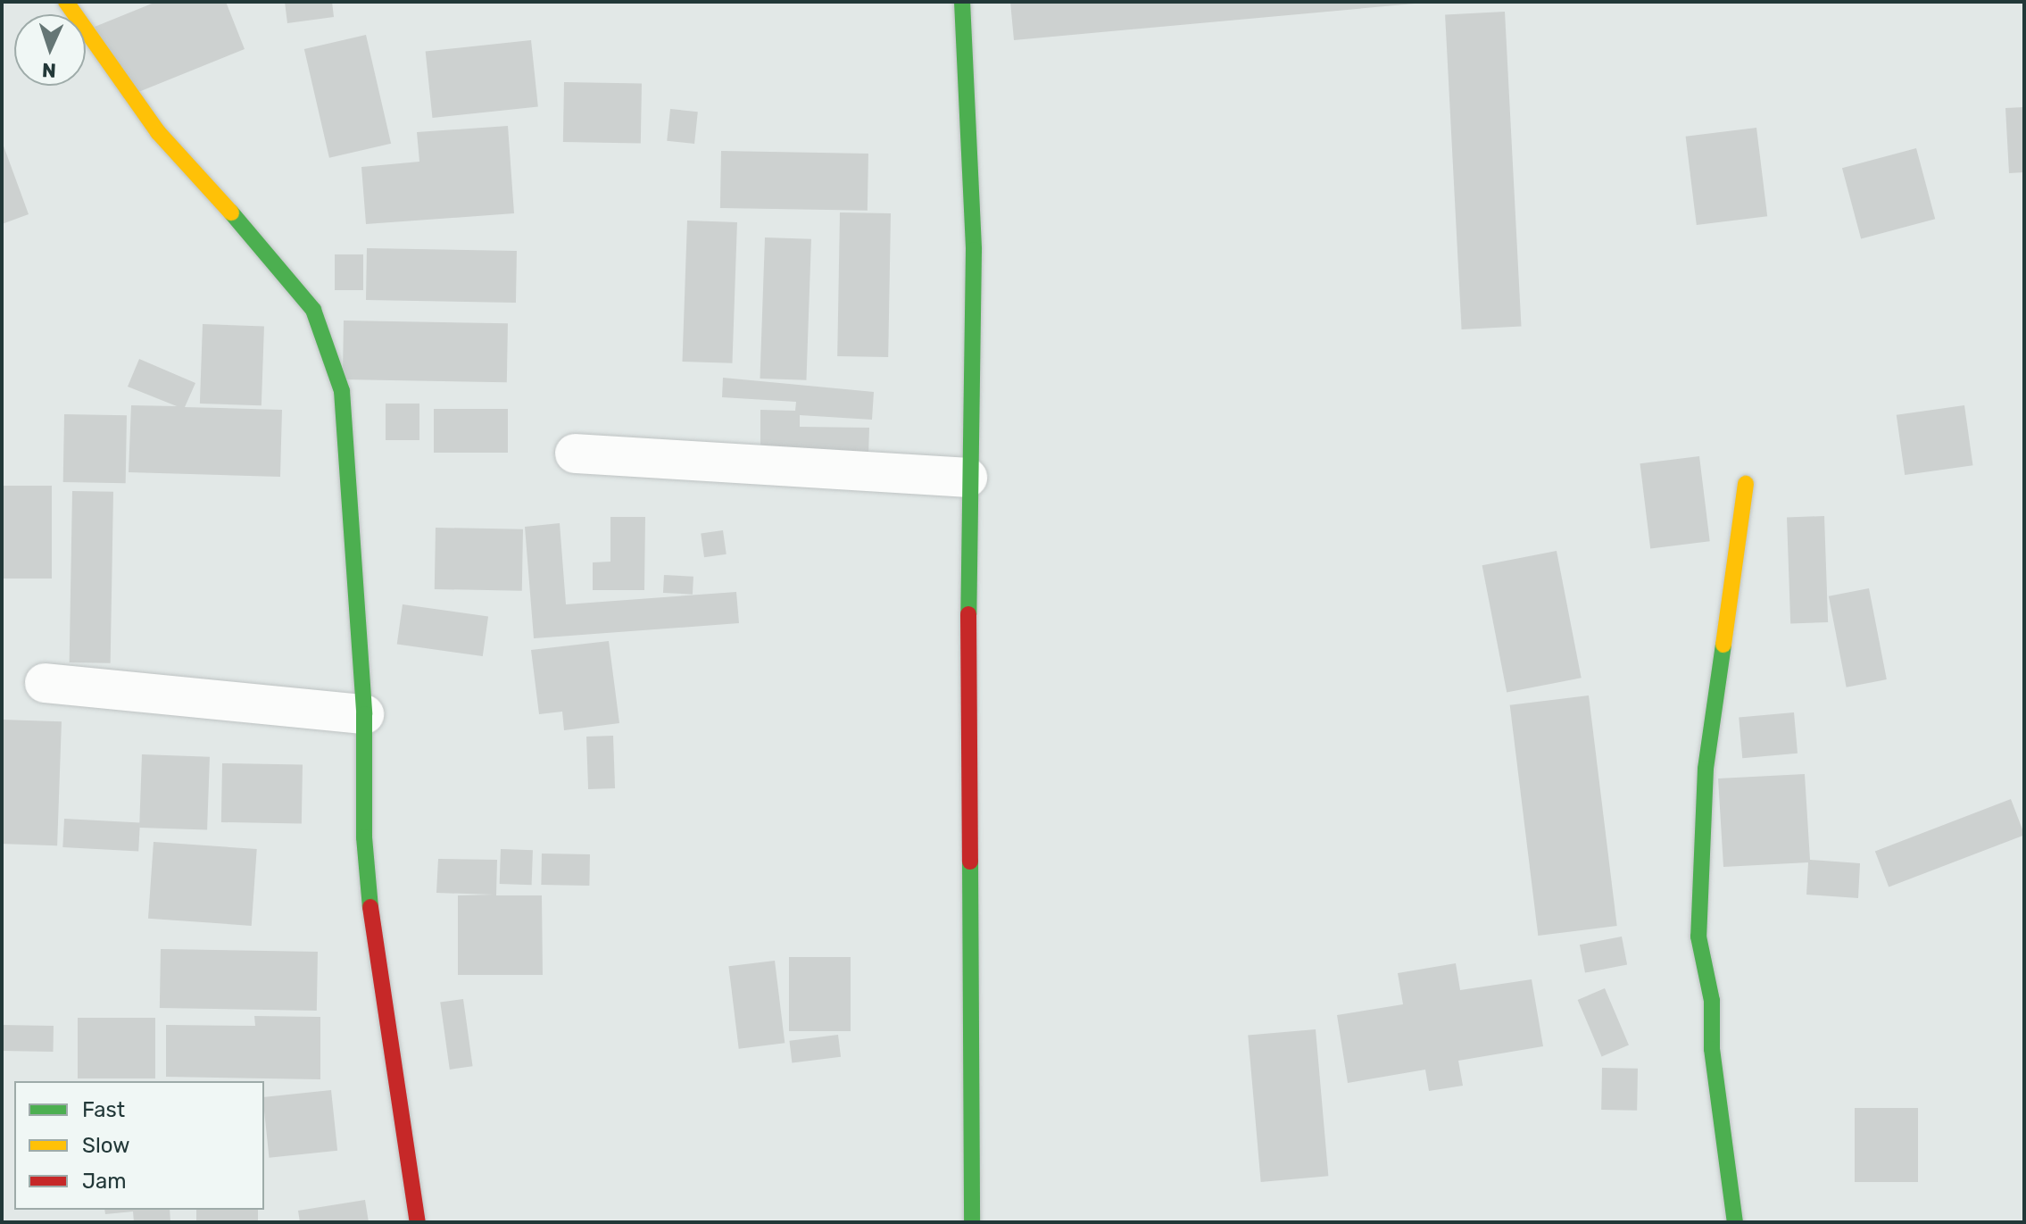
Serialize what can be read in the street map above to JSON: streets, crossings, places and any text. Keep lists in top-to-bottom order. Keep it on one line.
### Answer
{"legend":["Fast","Slow","Jam"],"north":"bottom"}
